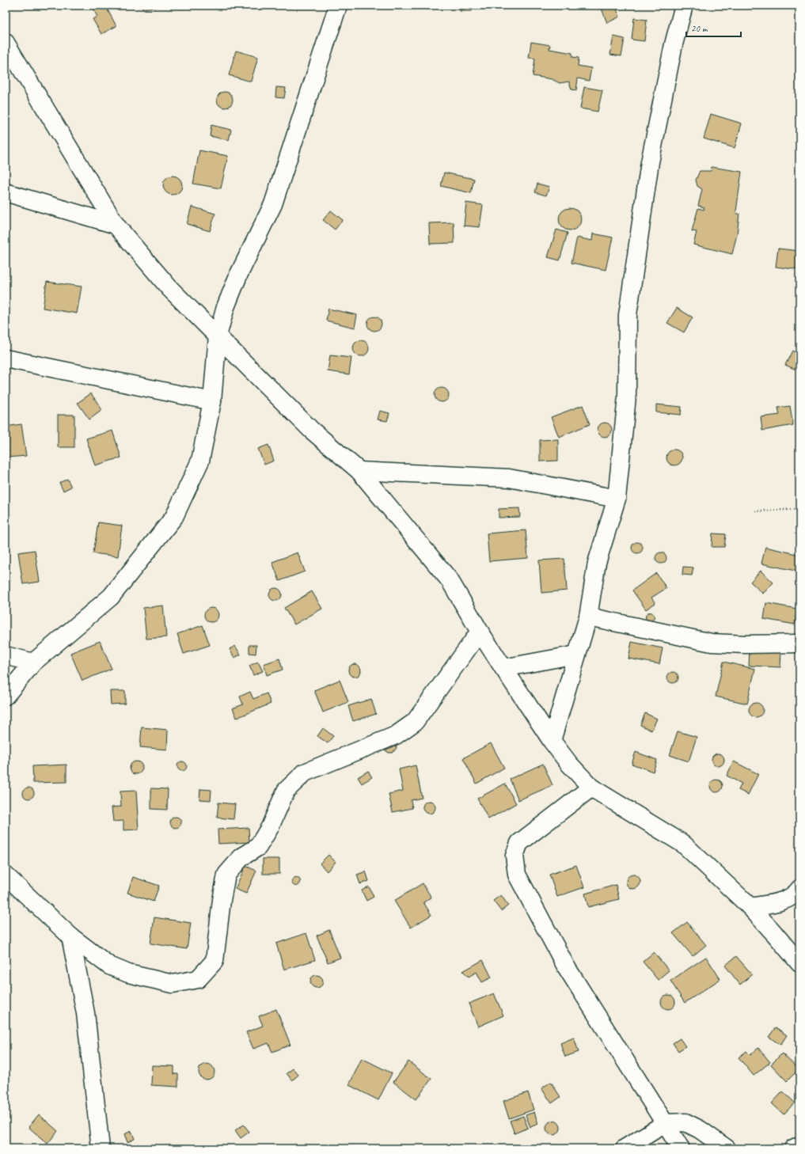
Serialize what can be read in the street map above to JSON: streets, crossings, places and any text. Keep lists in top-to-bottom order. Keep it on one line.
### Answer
{"scale_bar":"20 m"}
